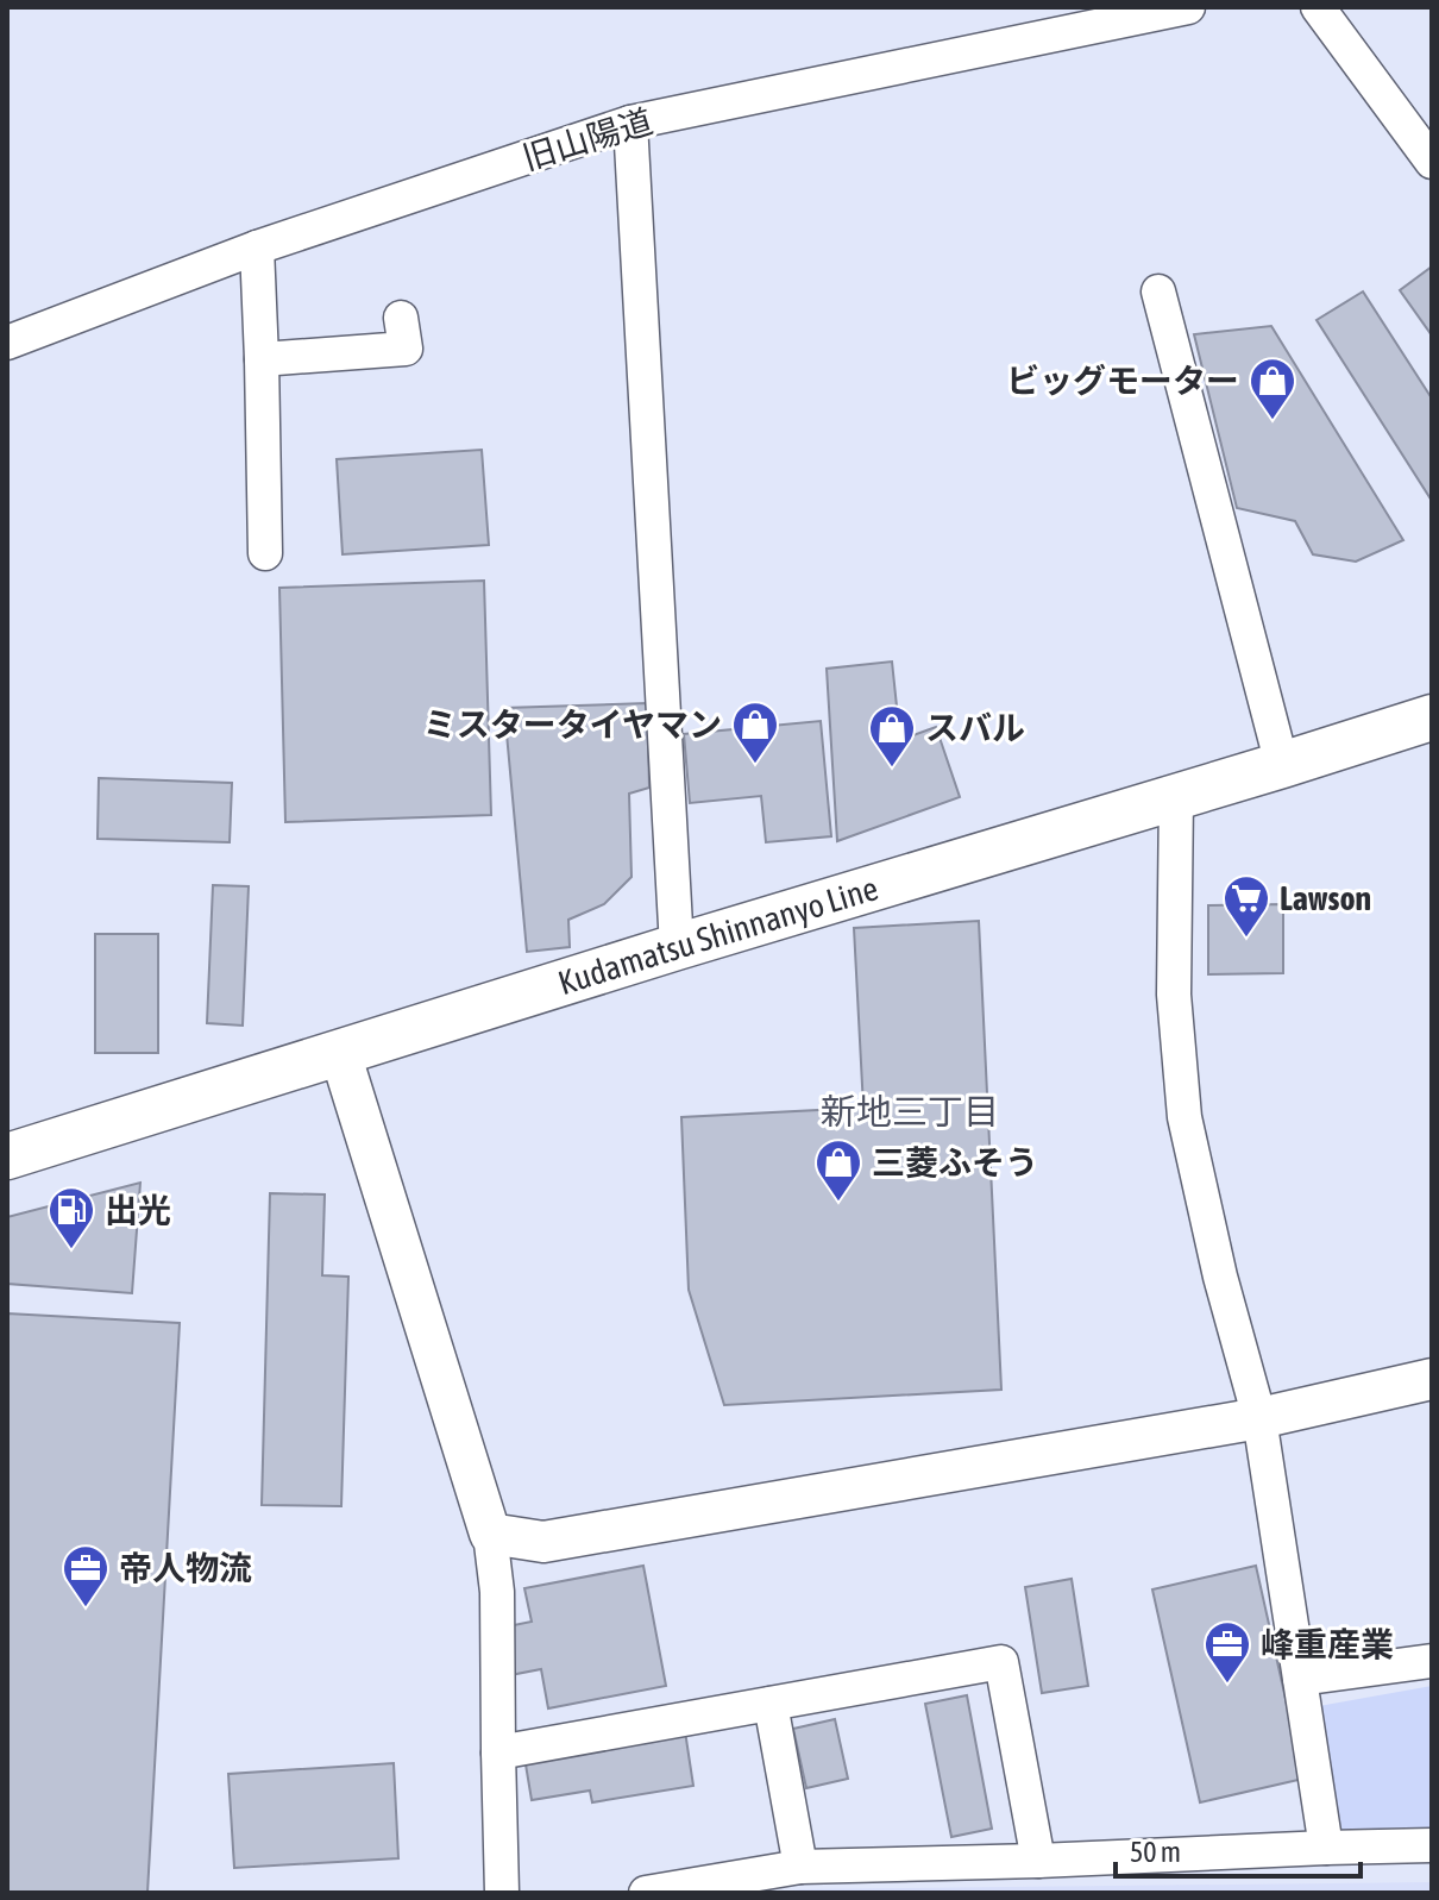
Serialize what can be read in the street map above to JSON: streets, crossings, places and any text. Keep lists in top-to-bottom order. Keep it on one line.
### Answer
{"streets":{"main road":["Kudamatsu Shinnanyo Line"],"street":["旧山陽道"]},"districts":["新地三丁目"],"places":{"shop":["ビッグモーター","ミスタータイヤマン","スバル","三菱ふそう"],"supermarket":["Lawson"],"fuel station":["出光"],"office":["帝人物流","峰重産業"]},"scale_bar":"50 m"}
